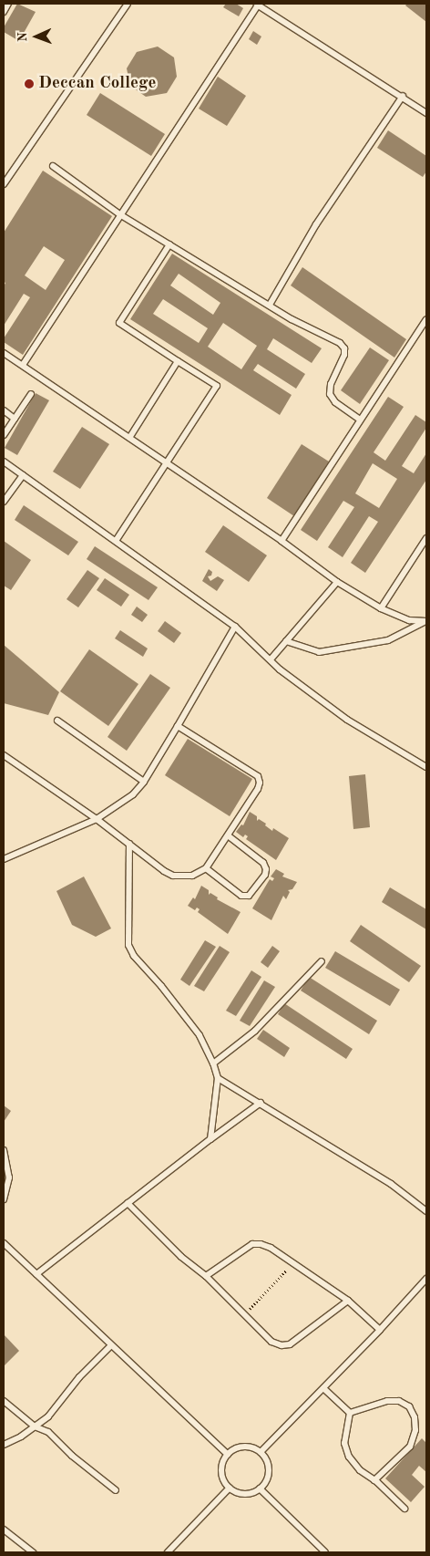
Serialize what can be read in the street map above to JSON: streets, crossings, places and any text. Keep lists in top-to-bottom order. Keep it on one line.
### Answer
{"places":["Deccan College"],"north":"left"}
